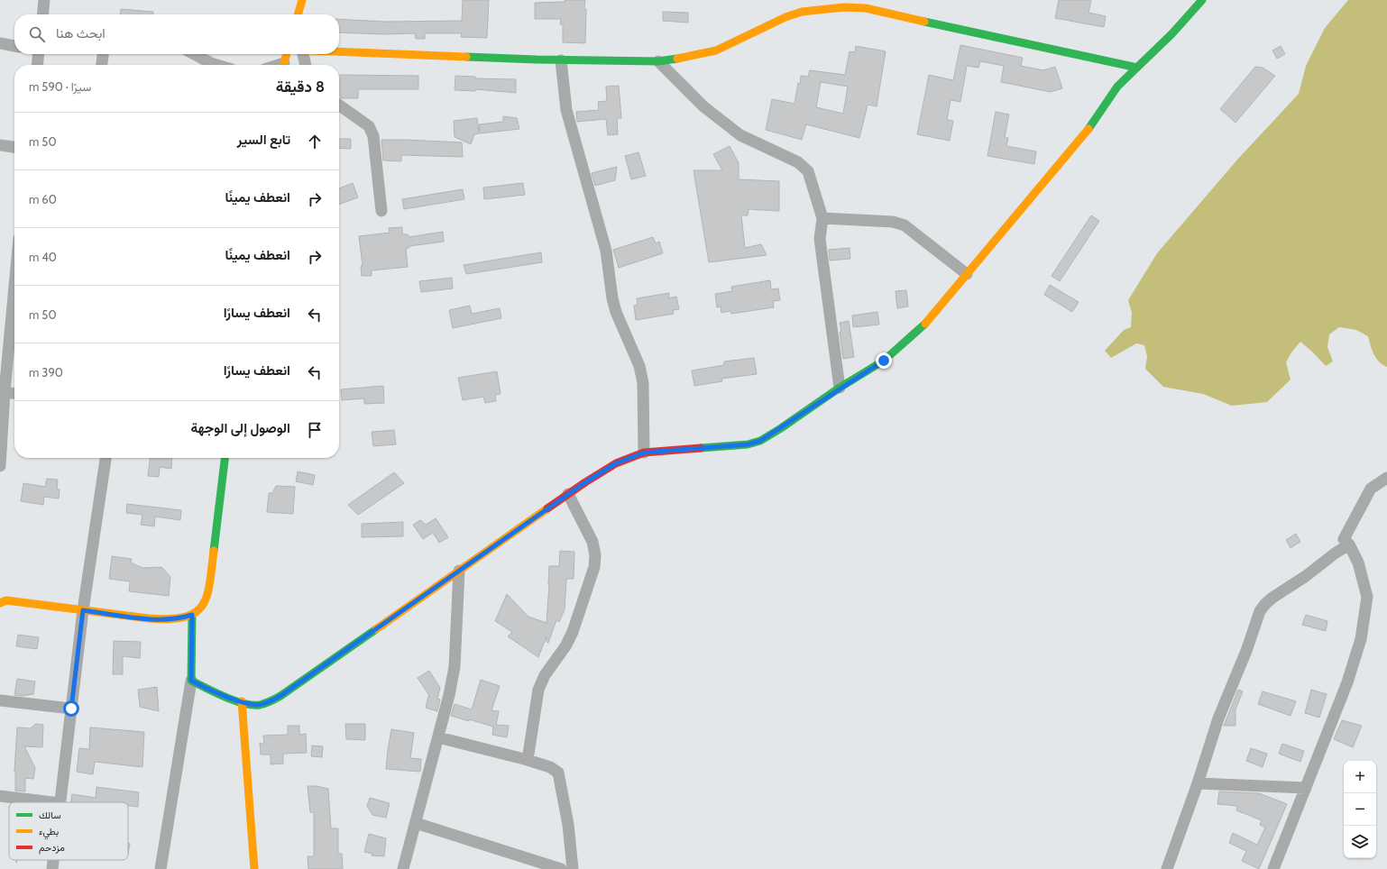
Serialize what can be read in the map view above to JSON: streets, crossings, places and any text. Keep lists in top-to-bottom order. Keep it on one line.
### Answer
{"legend":["سالك","بطيء","مزدحم"],"page":{"search":"ابحث هنا","heading":["8 دقيقة","سيرًا · 590 m"],"list":[["تابع السير","50 m"],["انعطف يمينًا","60 m"],["انعطف يمينًا","40 m"],["انعطف يسارًا","50 m"],["انعطف يسارًا","390 m"],"الوصول إلى الوجهة"],"map_buttons":["+","−"]}}
